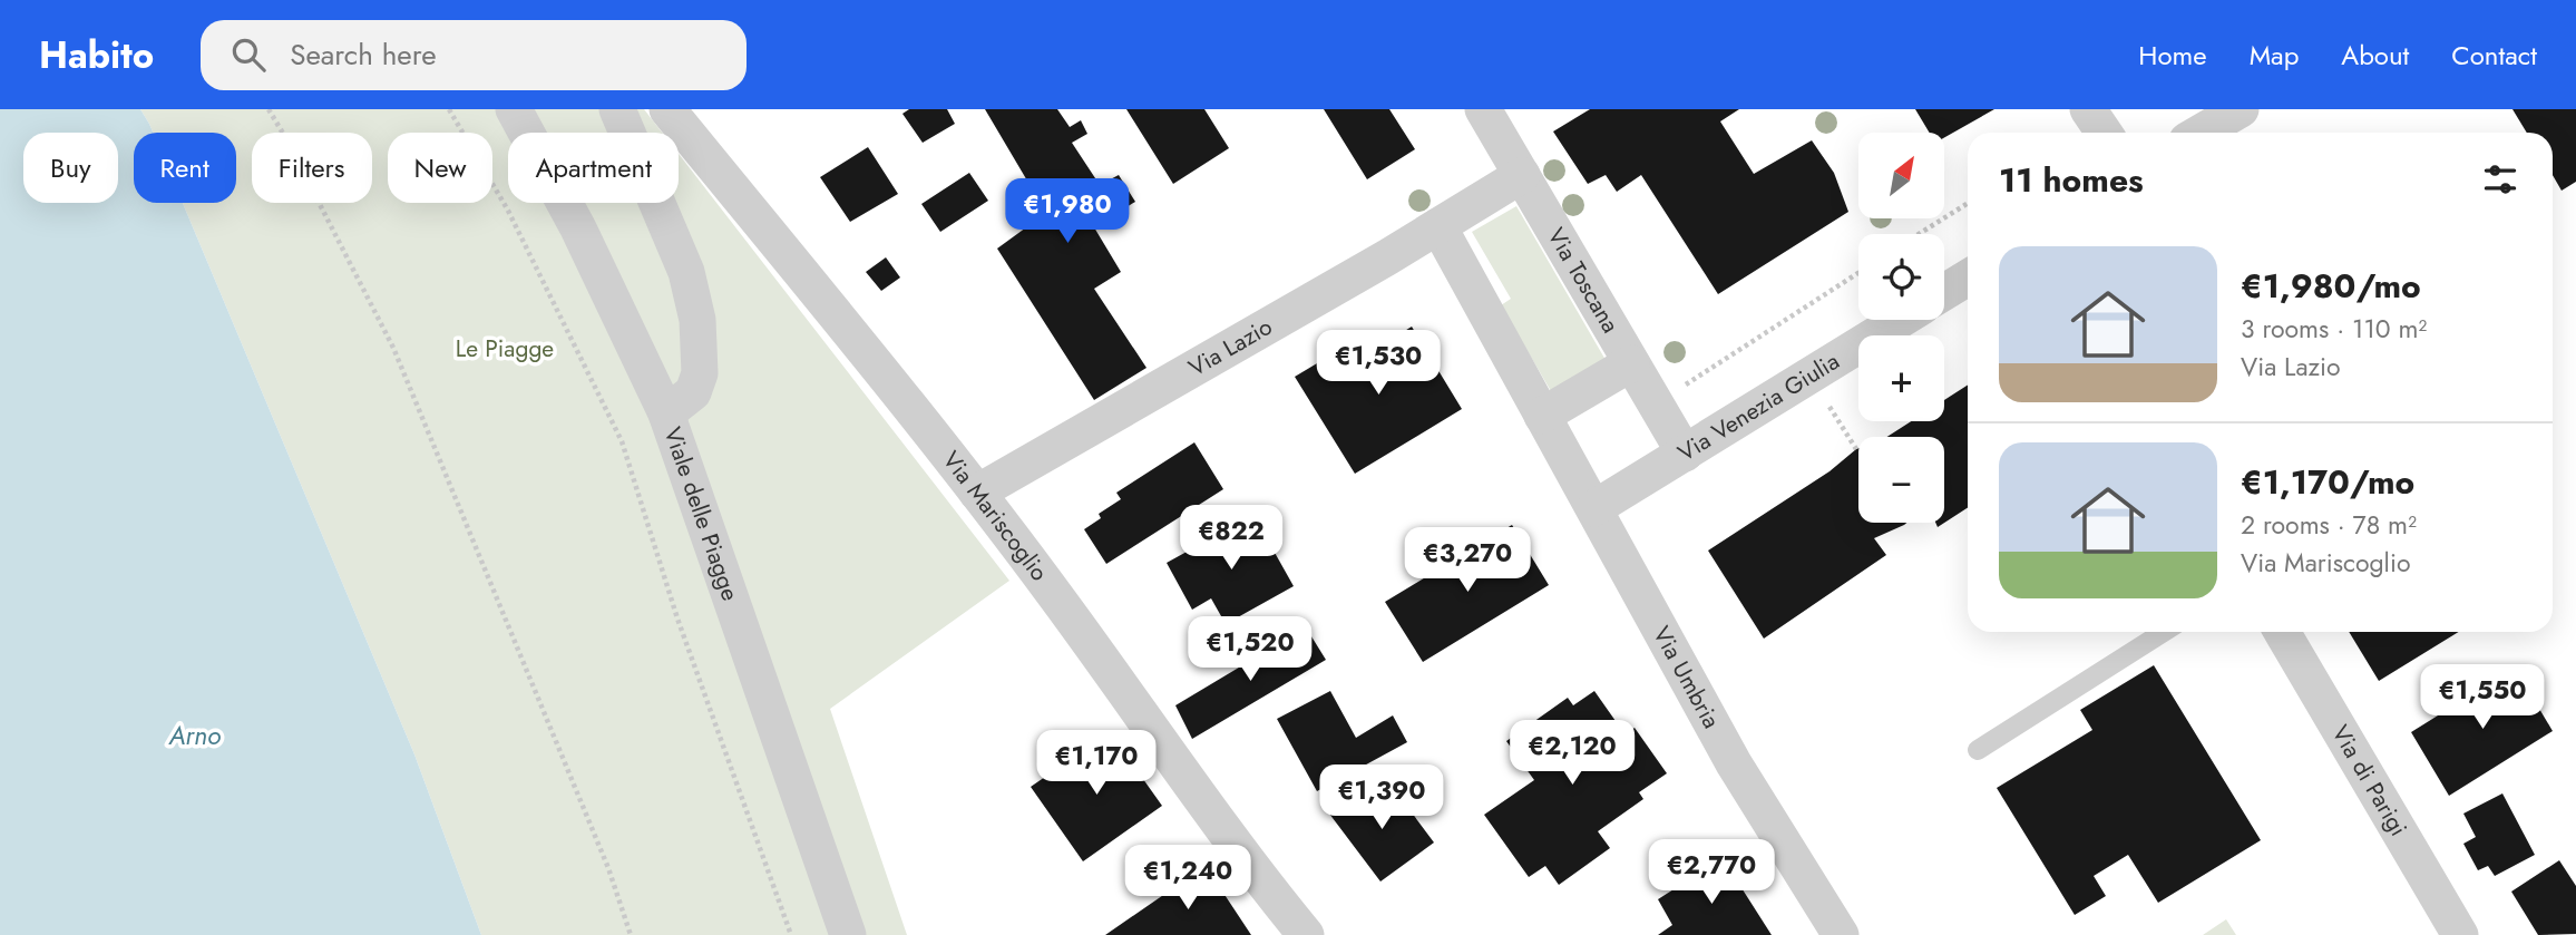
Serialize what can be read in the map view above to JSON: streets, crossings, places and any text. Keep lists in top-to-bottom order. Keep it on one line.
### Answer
{"streets":{"street":["Via Toscana","Via Lazio","Via Venezia Giulia","Viale delle Piagge","Via Mariscoglio","Via Umbria","Via di Parigi"]},"crossings":[["Via Toscana","Via Lazio"],["Via Toscana","Via Venezia Giulia"],["Via Lazio","Via Mariscoglio"],["Via Lazio","Via Umbria"],["Via Venezia Giulia","Via Umbria"]],"water":["Arno"],"parks":["Le Piagge"],"north":"top right","page":{"header":"Habito","search":"Search here","nav":["Home","Map","About","Contact"],"map_buttons":["+","−"],"chip":["Buy","Rent","Filters","New","Apartment"],"heading":"11 homes","price":["€1,980","€1,530","€822","€3,270","€1,520","€1,550","€2,120","€1,170","€1,390","€2,770","€1,240"],"list":[{"name":"€1,980/mo","note":"3 rooms · 110 m² · Via Lazio"},{"name":"€1,170/mo","note":"2 rooms · 78 m² · Via Mariscoglio"}]}}
